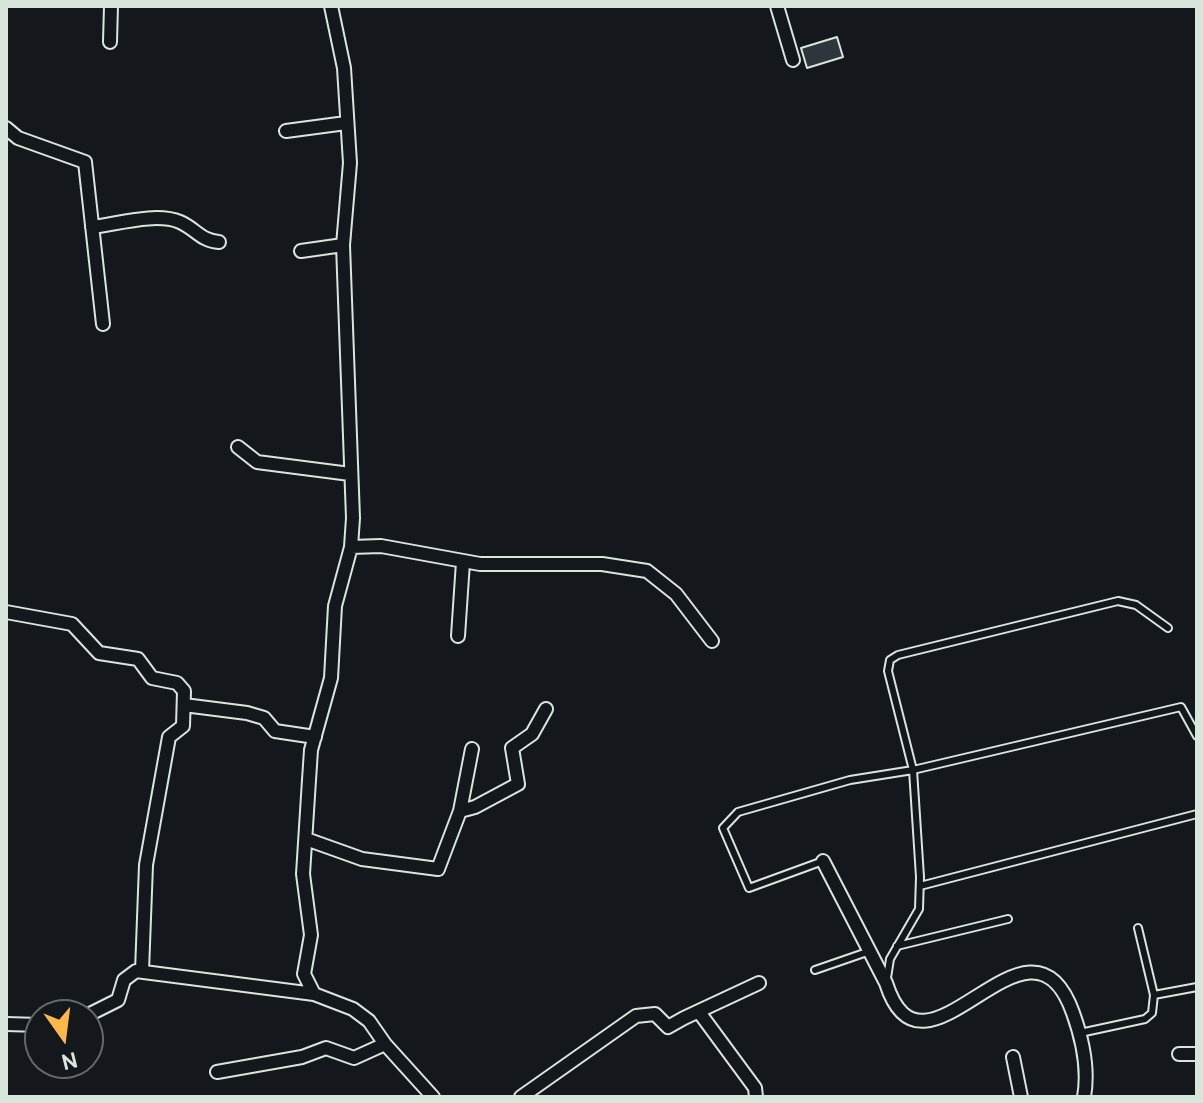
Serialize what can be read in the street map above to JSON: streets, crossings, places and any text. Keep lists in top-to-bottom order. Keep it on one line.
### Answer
{"north":"bottom"}
